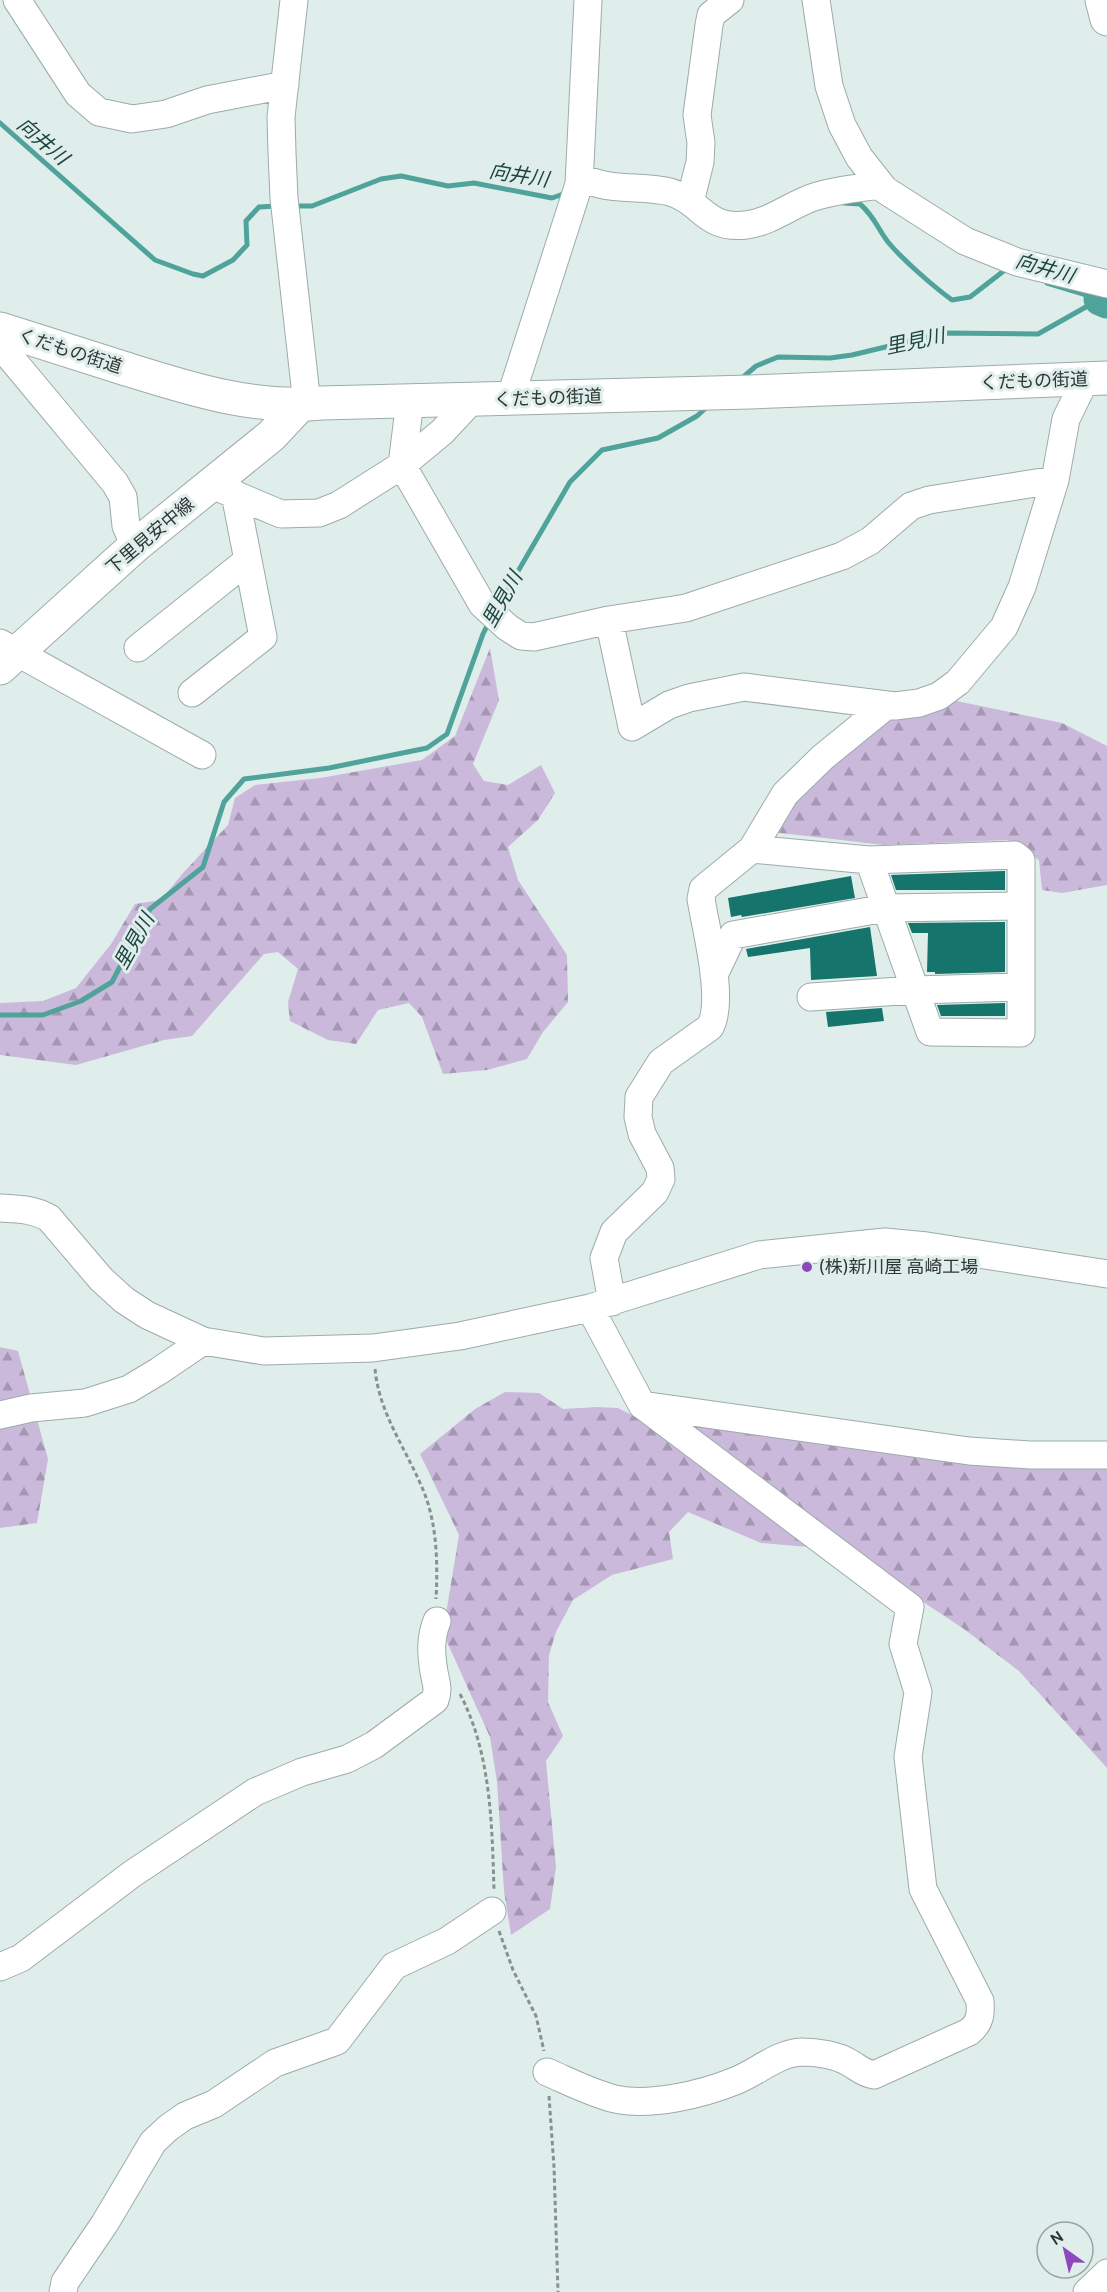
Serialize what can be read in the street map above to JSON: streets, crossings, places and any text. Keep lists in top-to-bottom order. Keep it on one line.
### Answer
{"streets":{"main road":["くだもの街道","下里見安中線"]},"crossings":[["くだもの街道","下里見安中線"]],"water":["向井川","里見川"],"places":["(株)新川屋 高崎工場"],"north":"top left"}
